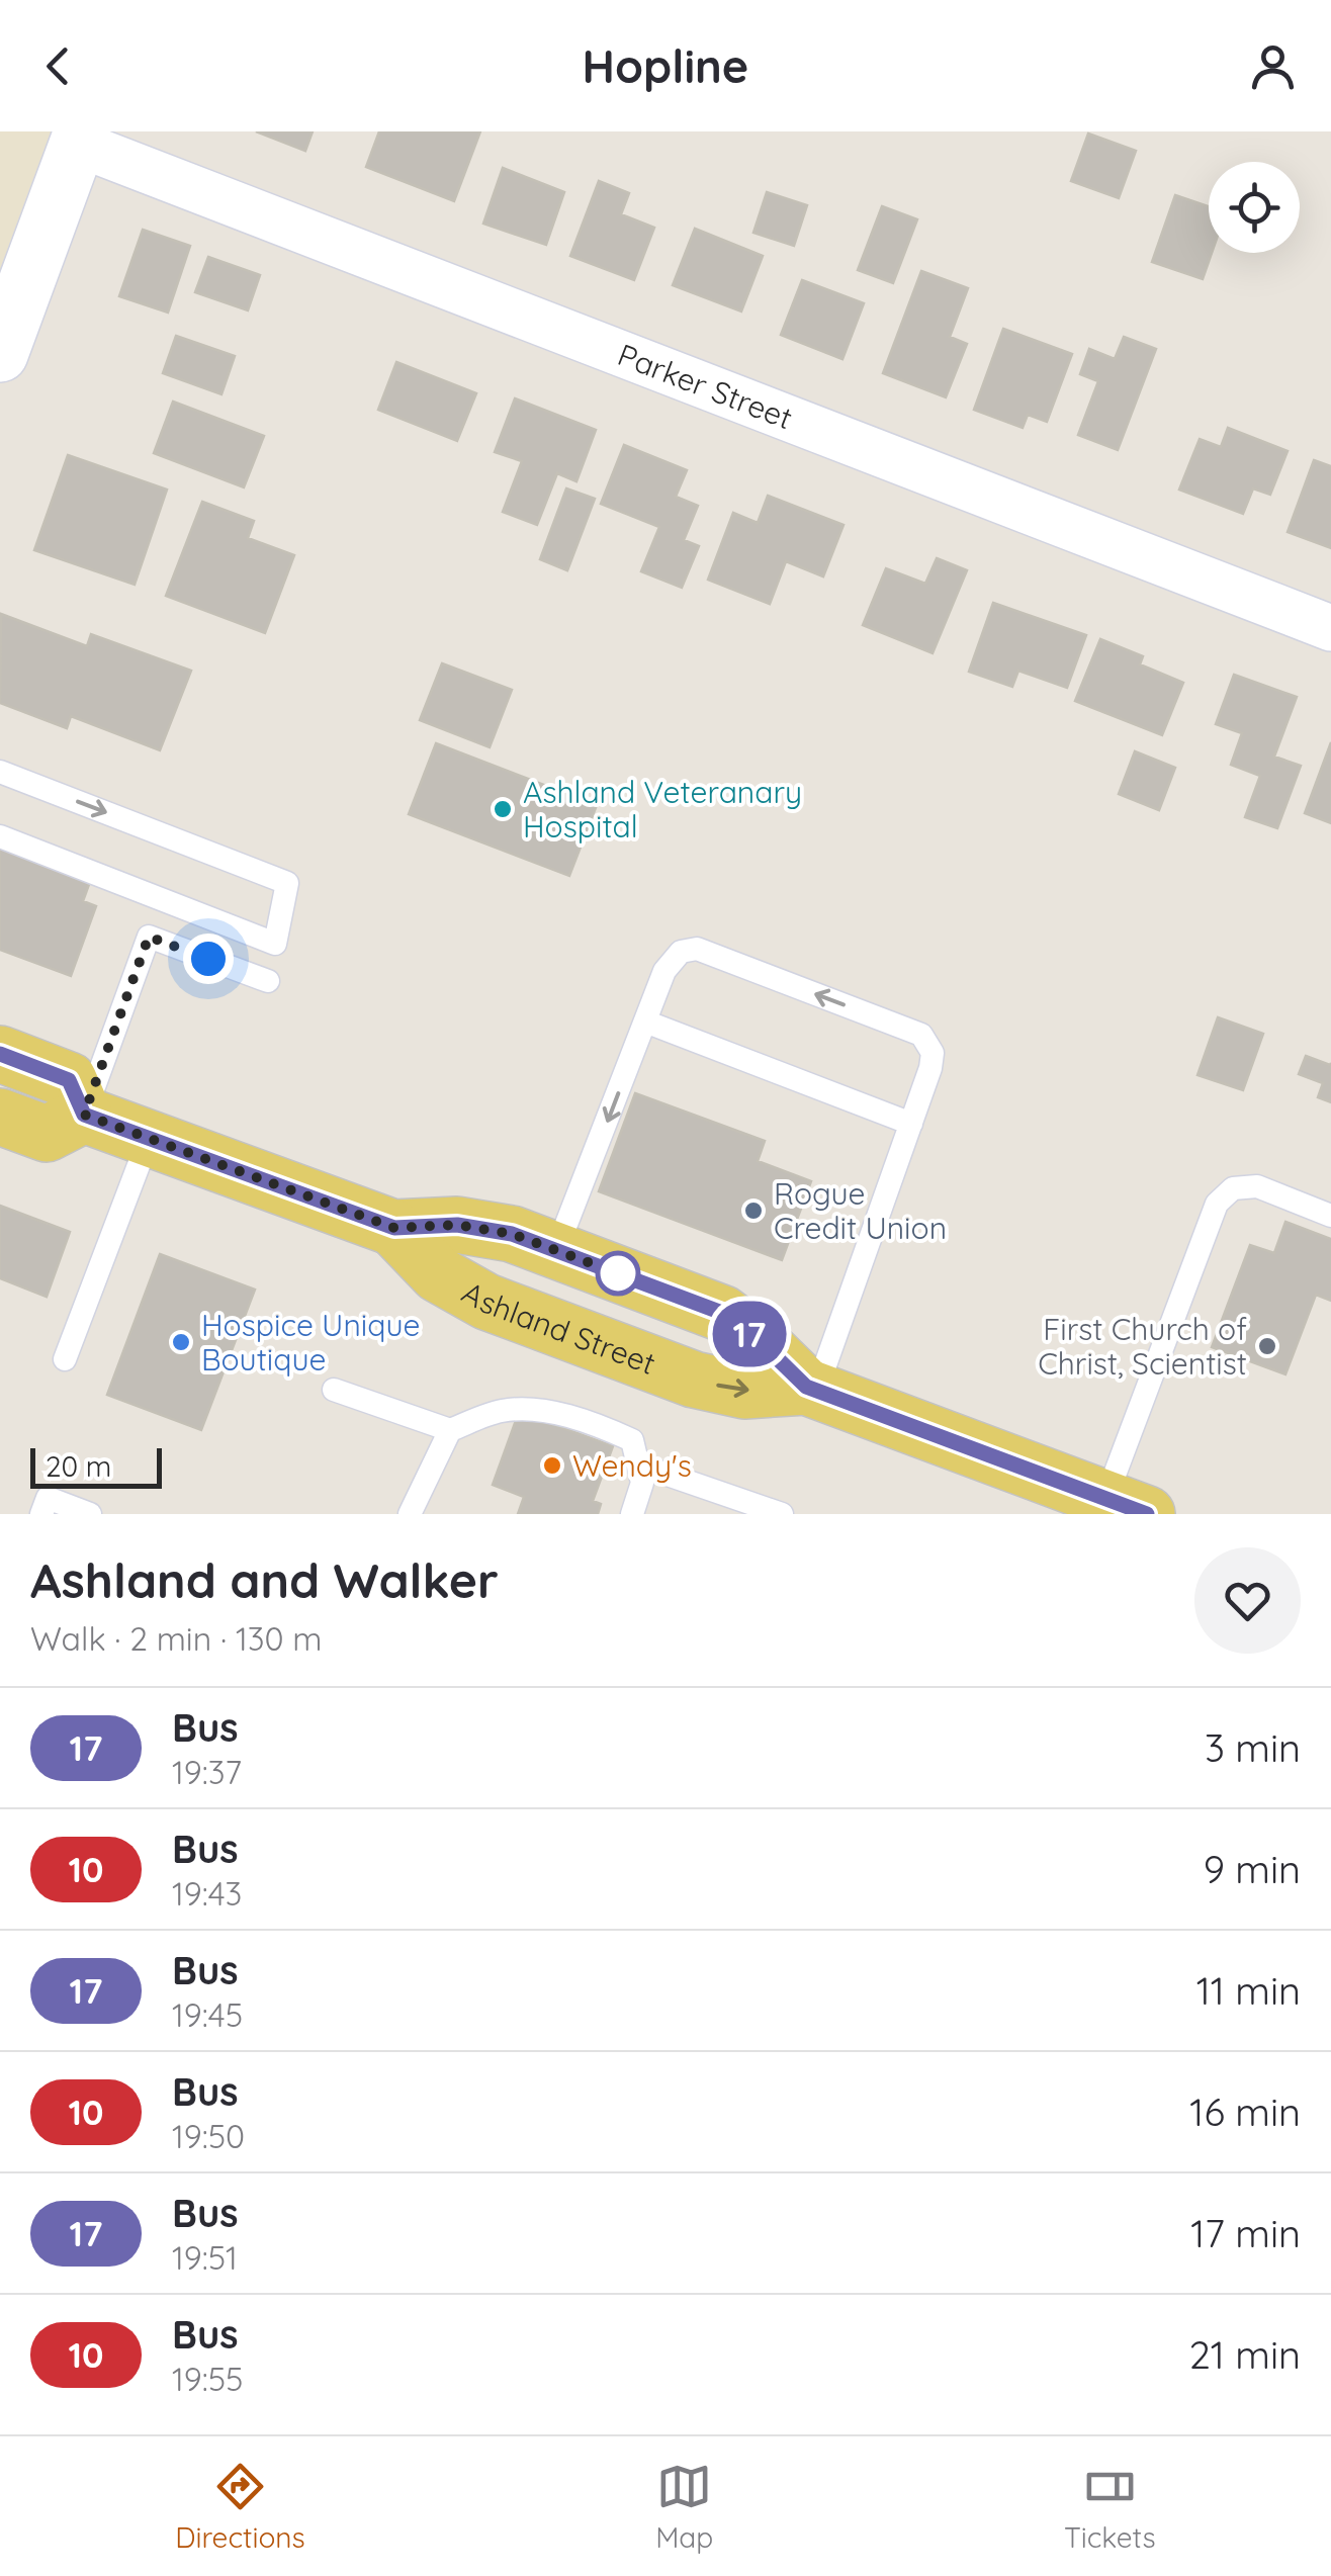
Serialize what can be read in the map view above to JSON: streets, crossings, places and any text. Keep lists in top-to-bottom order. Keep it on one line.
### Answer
{"streets":{"main road":["Ashland Street"],"street":["Parker Street"]},"places":["Ashland Veteranary Hospital","Rogue Credit Union","Hospice Unique Boutique","First Church of Christ, Scientist","Wendy's"],"lines":["bus line 17"],"scale_bar":"20 m","page":{"header":"Hopline","on_map":"17","scale":"20 m","heading":["Ashland and Walker","Walk · 2 min · 130 m"],"list":[{"mark":"17","name":"Bus","note":"19:37","value":"3 min"},{"mark":"10","name":"Bus","note":"19:43","value":"9 min"},{"mark":"17","name":"Bus","note":"19:45","value":"11 min"},{"mark":"10","name":"Bus","note":"19:50","value":"16 min"},{"mark":"17","name":"Bus","note":"19:51","value":"17 min"},{"mark":"10","name":"Bus","note":"19:55","value":"21 min"}],"tabs":["Directions","Map","Tickets"]}}
